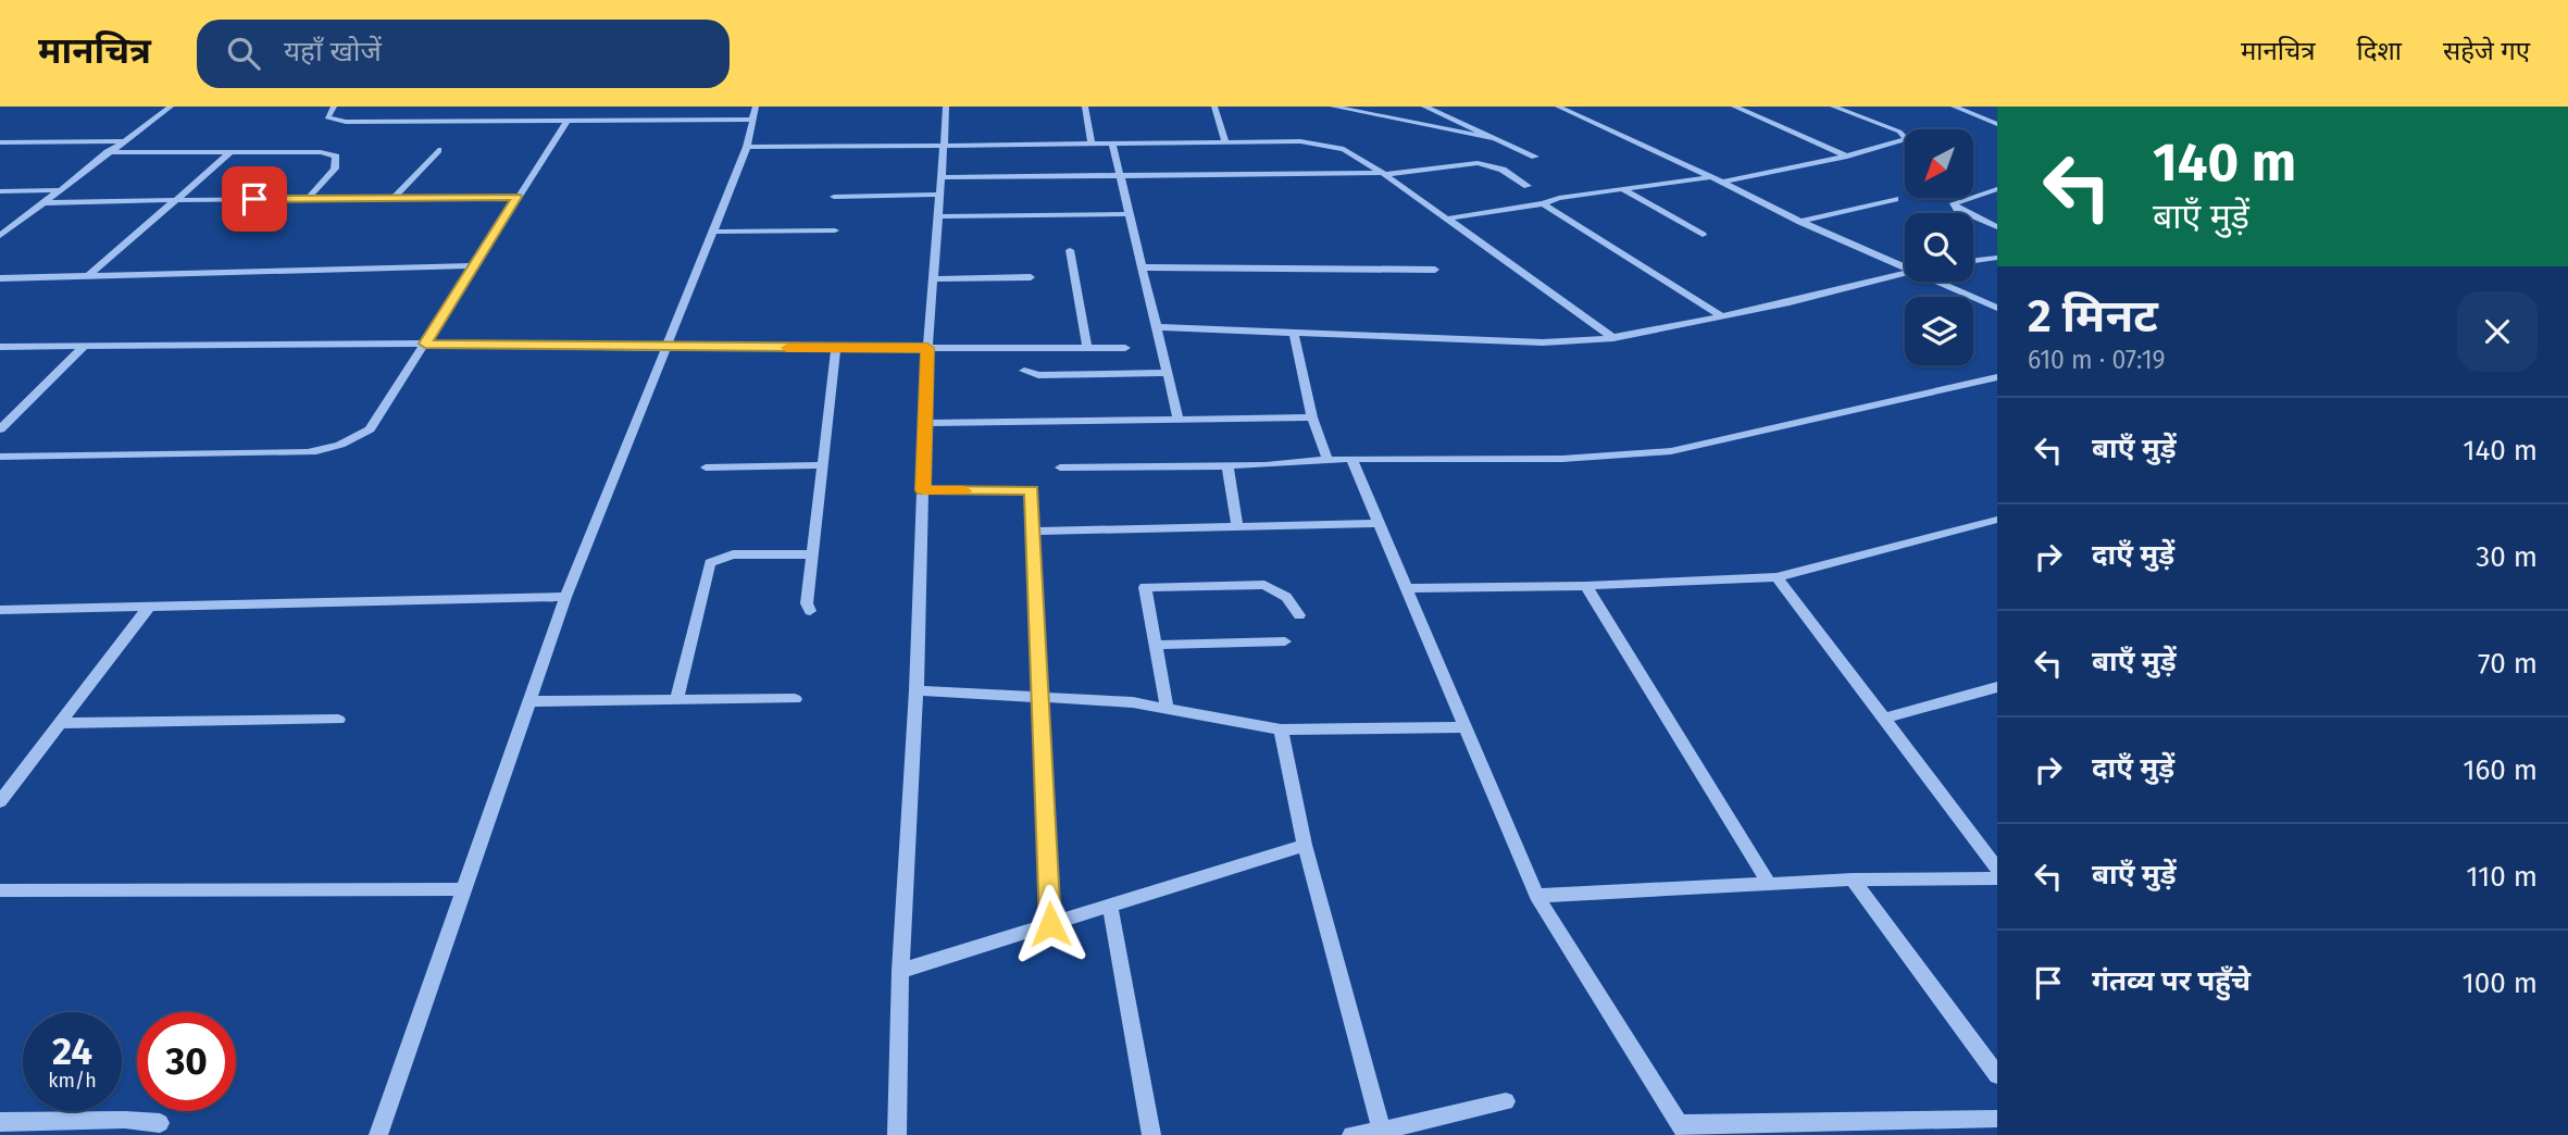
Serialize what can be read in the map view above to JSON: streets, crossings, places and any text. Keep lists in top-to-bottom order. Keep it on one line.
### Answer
{"north":"bottom left","page":{"header":"मानचित्र","search":"यहाँ खोजें","nav":["मानचित्र","दिशा","सहेजे गए"],"turn":["140 m","बाएँ मुड़ें"],"heading":["2 मिनट","610 m · 07:19"],"list":[{"name":"बाएँ मुड़ें","value":"140 m"},{"name":"दाएँ मुड़ें","value":"30 m"},{"name":"बाएँ मुड़ें","value":"70 m"},{"name":"दाएँ मुड़ें","value":"160 m"},{"name":"बाएँ मुड़ें","value":"110 m"},{"name":"गंतव्य पर पहुँचे","value":"100 m"}],"speed":"24 km/h","limit":"30"}}
